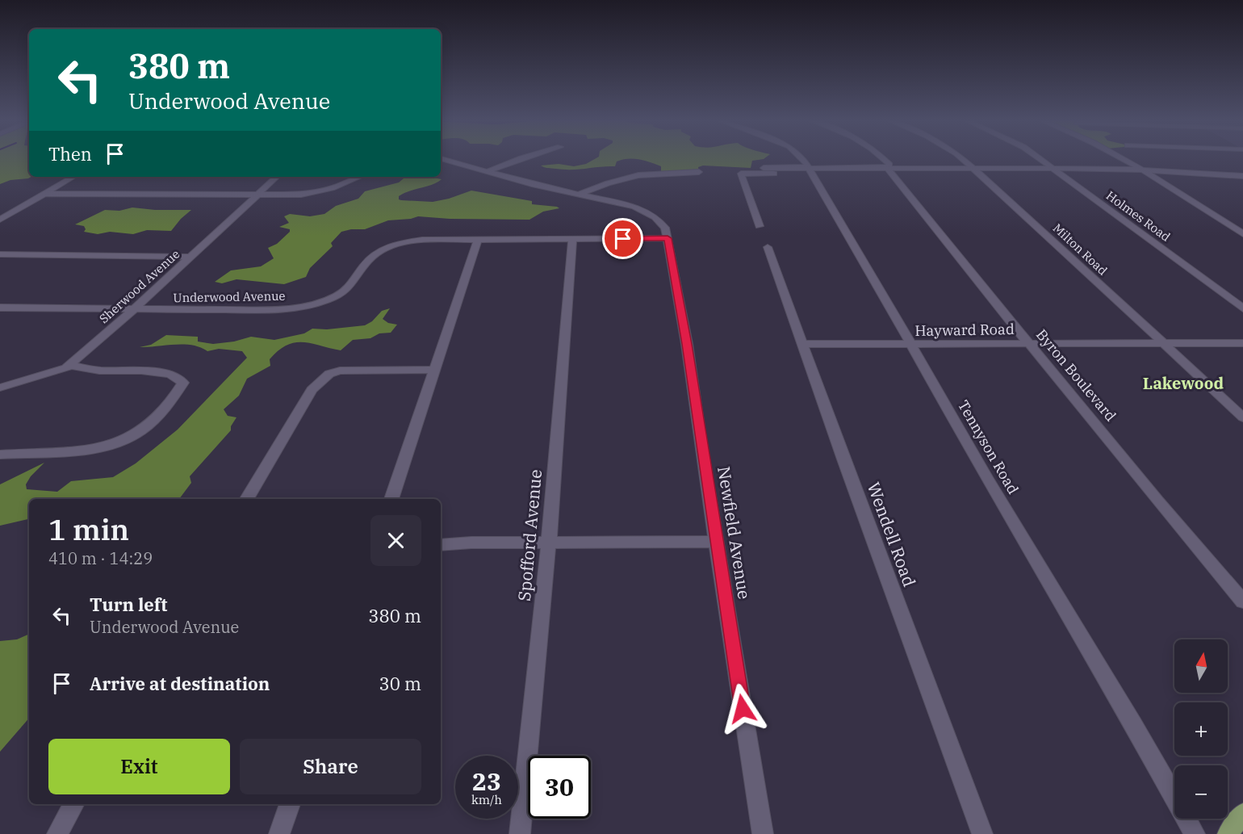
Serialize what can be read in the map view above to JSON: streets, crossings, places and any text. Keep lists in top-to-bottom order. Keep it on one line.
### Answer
{"streets":{"street":["Holmes Road","Milton Road","Sherwood Avenue","Underwood Avenue","Hayward Road","Byron Boulevard","Tennyson Road","Newfield Avenue","Wendell Road","Spofford Avenue"]},"crossings":[["Milton Road","Hayward Road"],["Sherwood Avenue","Underwood Avenue"],["Underwood Avenue","Newfield Avenue"],["Underwood Avenue","Spofford Avenue"],["Hayward Road","Byron Boulevard"],["Hayward Road","Tennyson Road"],["Hayward Road","Wendell Road"]],"districts":["Lakewood"],"north":"top","page":{"turn":["380 m","Underwood Avenue"],"then":"Then","heading":["1 min","410 m · 14:29"],"list":[{"name":"Turn left","note":"Underwood Avenue","value":"380 m"},{"name":"Arrive at destination","value":"30 m"}],"map_buttons":["+","−"],"buttons":["Exit","Share"],"speed":"23 km/h","limit":"30"}}
